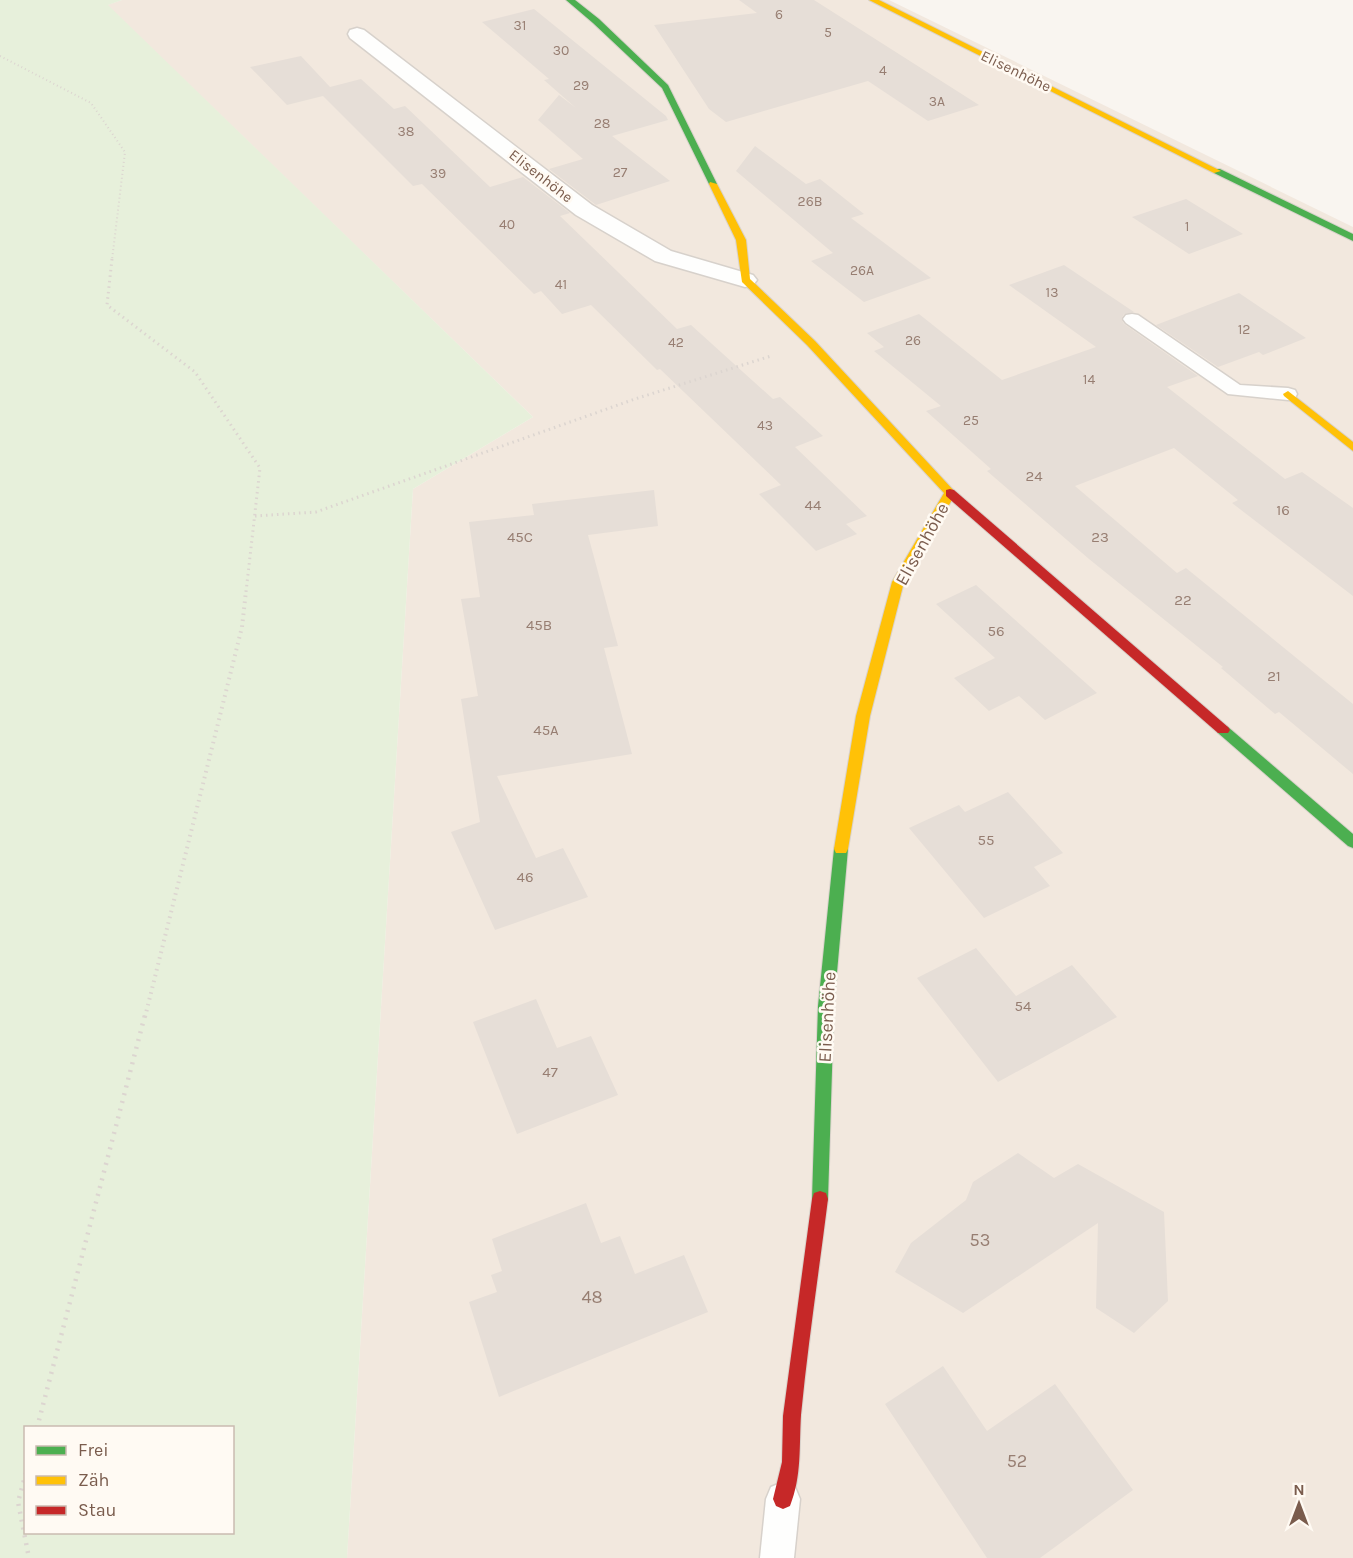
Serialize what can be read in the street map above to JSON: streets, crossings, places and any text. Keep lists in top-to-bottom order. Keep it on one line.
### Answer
{"streets":{"street":["Elisenhöhe"]},"house_numbers":["6","31","5","30","4","29","3A","28","38","27","39","26B","40","1","26A","41","13","12","26","42","14","25","43","24","44","16","45C","23","22","45B","56","21","45A","55","46","54","47","53","48","52"],"legend":["Frei","Zäh","Stau"],"north":"top"}
